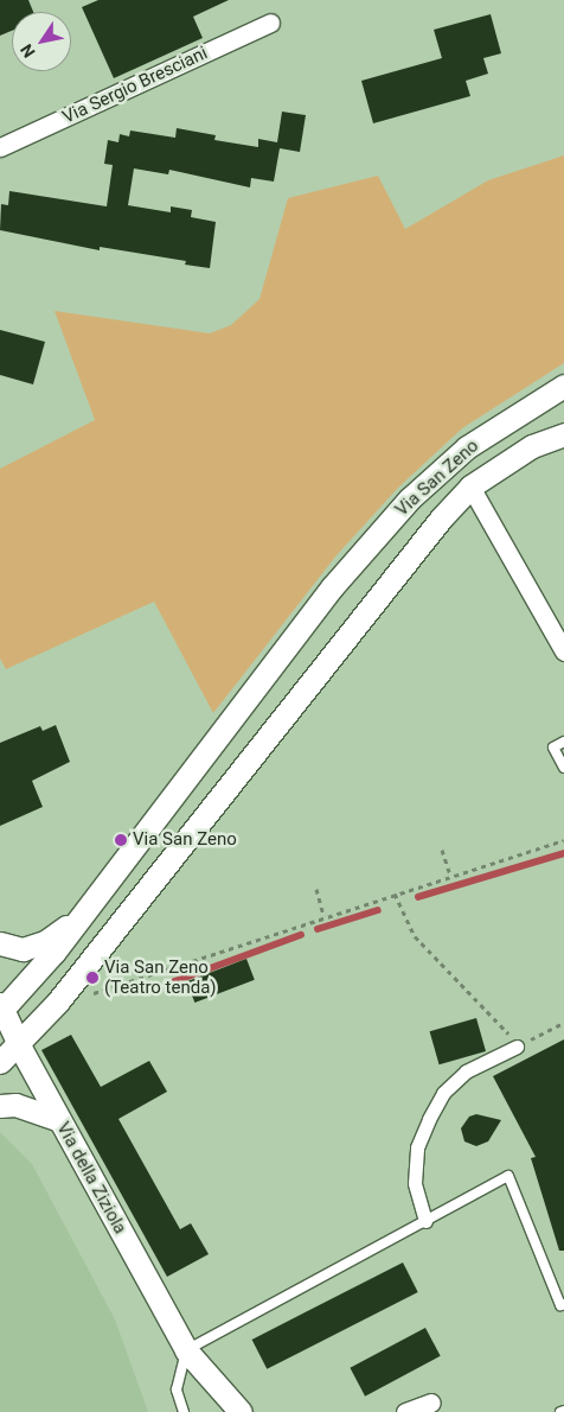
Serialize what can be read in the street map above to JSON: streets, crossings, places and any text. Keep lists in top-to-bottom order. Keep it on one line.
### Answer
{"streets":{"street":["Via Sergio Bresciani","Via San Zeno","Via della Ziziola"]},"crossings":[["Via San Zeno","Via della Ziziola"]],"places":["Via San Zeno","Via San Zeno (Teatro tenda)"],"north":"bottom left"}
